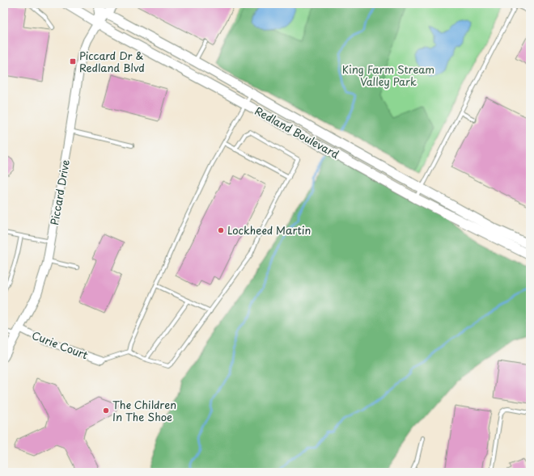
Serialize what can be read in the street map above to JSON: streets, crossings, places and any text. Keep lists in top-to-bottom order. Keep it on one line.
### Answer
{"streets":{"main road":["Redland Boulevard"],"street":["Piccard Drive","Curie Court"]},"crossings":[["Redland Boulevard","Piccard Drive"],["Piccard Drive","Curie Court"]],"parks":["King Farm Stream Valley Park"],"places":{"transit":["Piccard Dr & Redland Blvd"],"other":["Lockheed Martin","The Children In The Shoe"]}}
